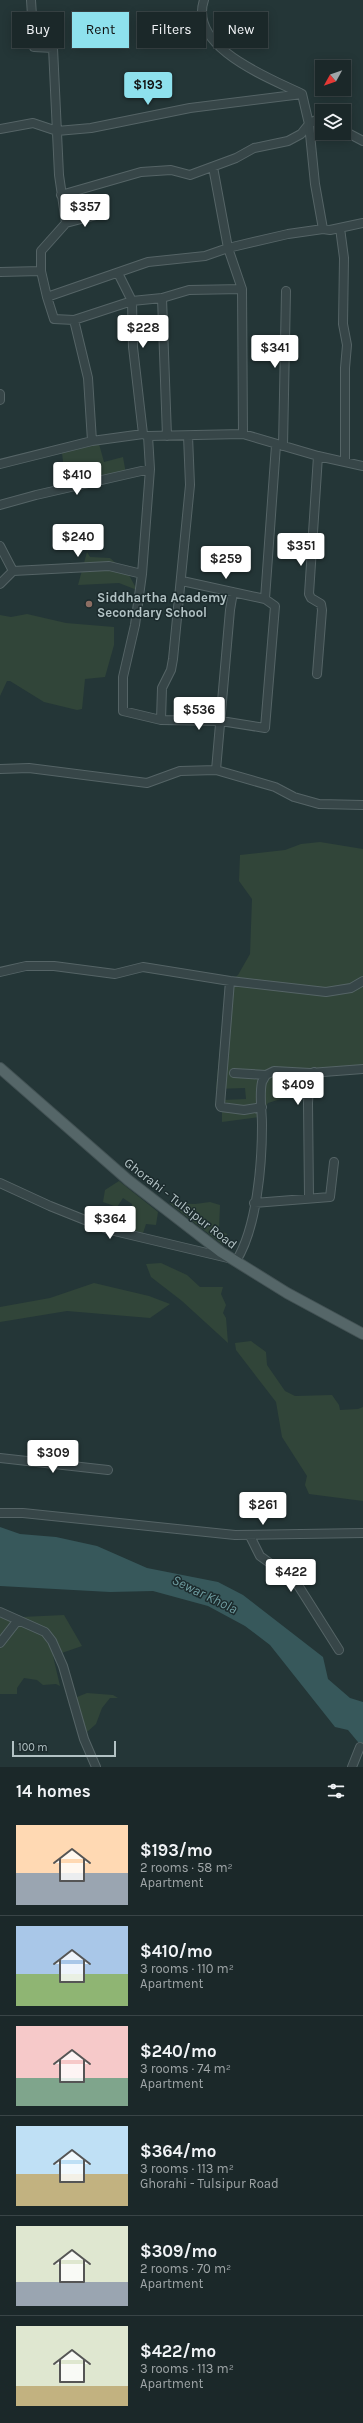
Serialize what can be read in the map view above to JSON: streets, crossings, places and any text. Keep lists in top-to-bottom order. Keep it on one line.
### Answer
{"streets":{"main road":["Ghorahi - Tulsipur Road"]},"water":["Sewar Khola"],"places":["Siddhartha Academy Secondary School"],"scale_bar":"100 m","north":"bottom left","page":{"chip":["Buy","Rent","Filters","New"],"price":["$193","$357","$228","$341","$410","$240","$351","$259","$536","$409","$364","$309","$261","$422"],"scale":"100 m","heading":"14 homes","list":[{"name":"$193/mo","note":"2 rooms · 58 m² · Apartment"},{"name":"$410/mo","note":"3 rooms · 110 m² · Apartment"},{"name":"$240/mo","note":"3 rooms · 74 m² · Apartment"},{"name":"$364/mo","note":"3 rooms · 113 m² · Ghorahi - Tulsipur Road"},{"name":"$309/mo","note":"2 rooms · 70 m² · Apartment"},{"name":"$422/mo","note":"3 rooms · 113 m² · Apartment"}]}}
